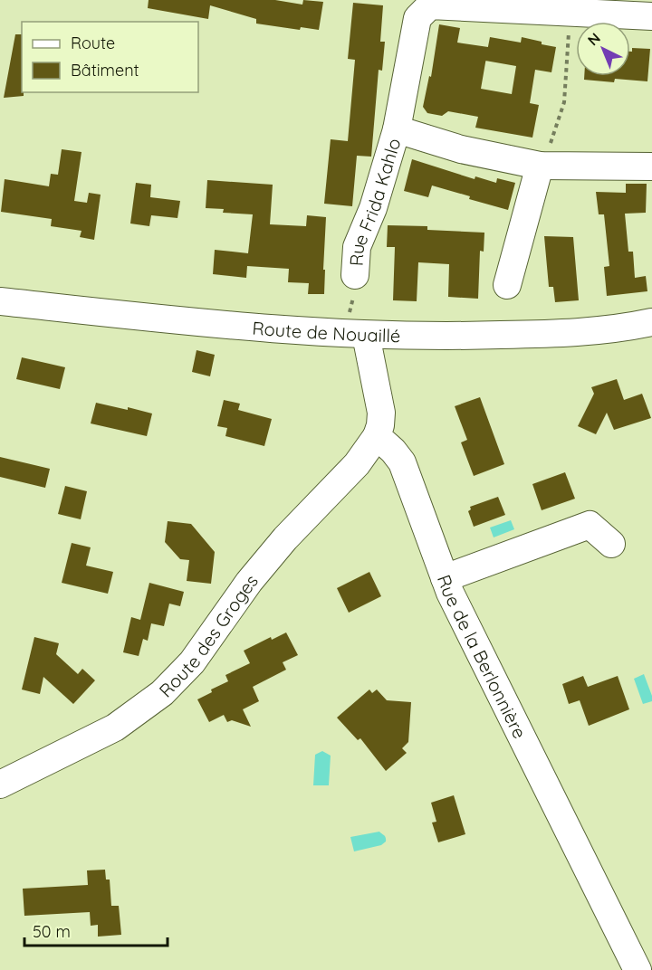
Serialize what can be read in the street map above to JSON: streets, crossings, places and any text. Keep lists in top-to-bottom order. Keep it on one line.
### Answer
{"streets":{"street":["Rue Frida Kahlo","Route de Nouaillé","Route des Groges","Rue de la Berlonnière"]},"crossings":[["Route des Groges","Rue de la Berlonnière"]],"legend":["Route","Bâtiment"],"scale_bar":"50 m","north":"top left"}
